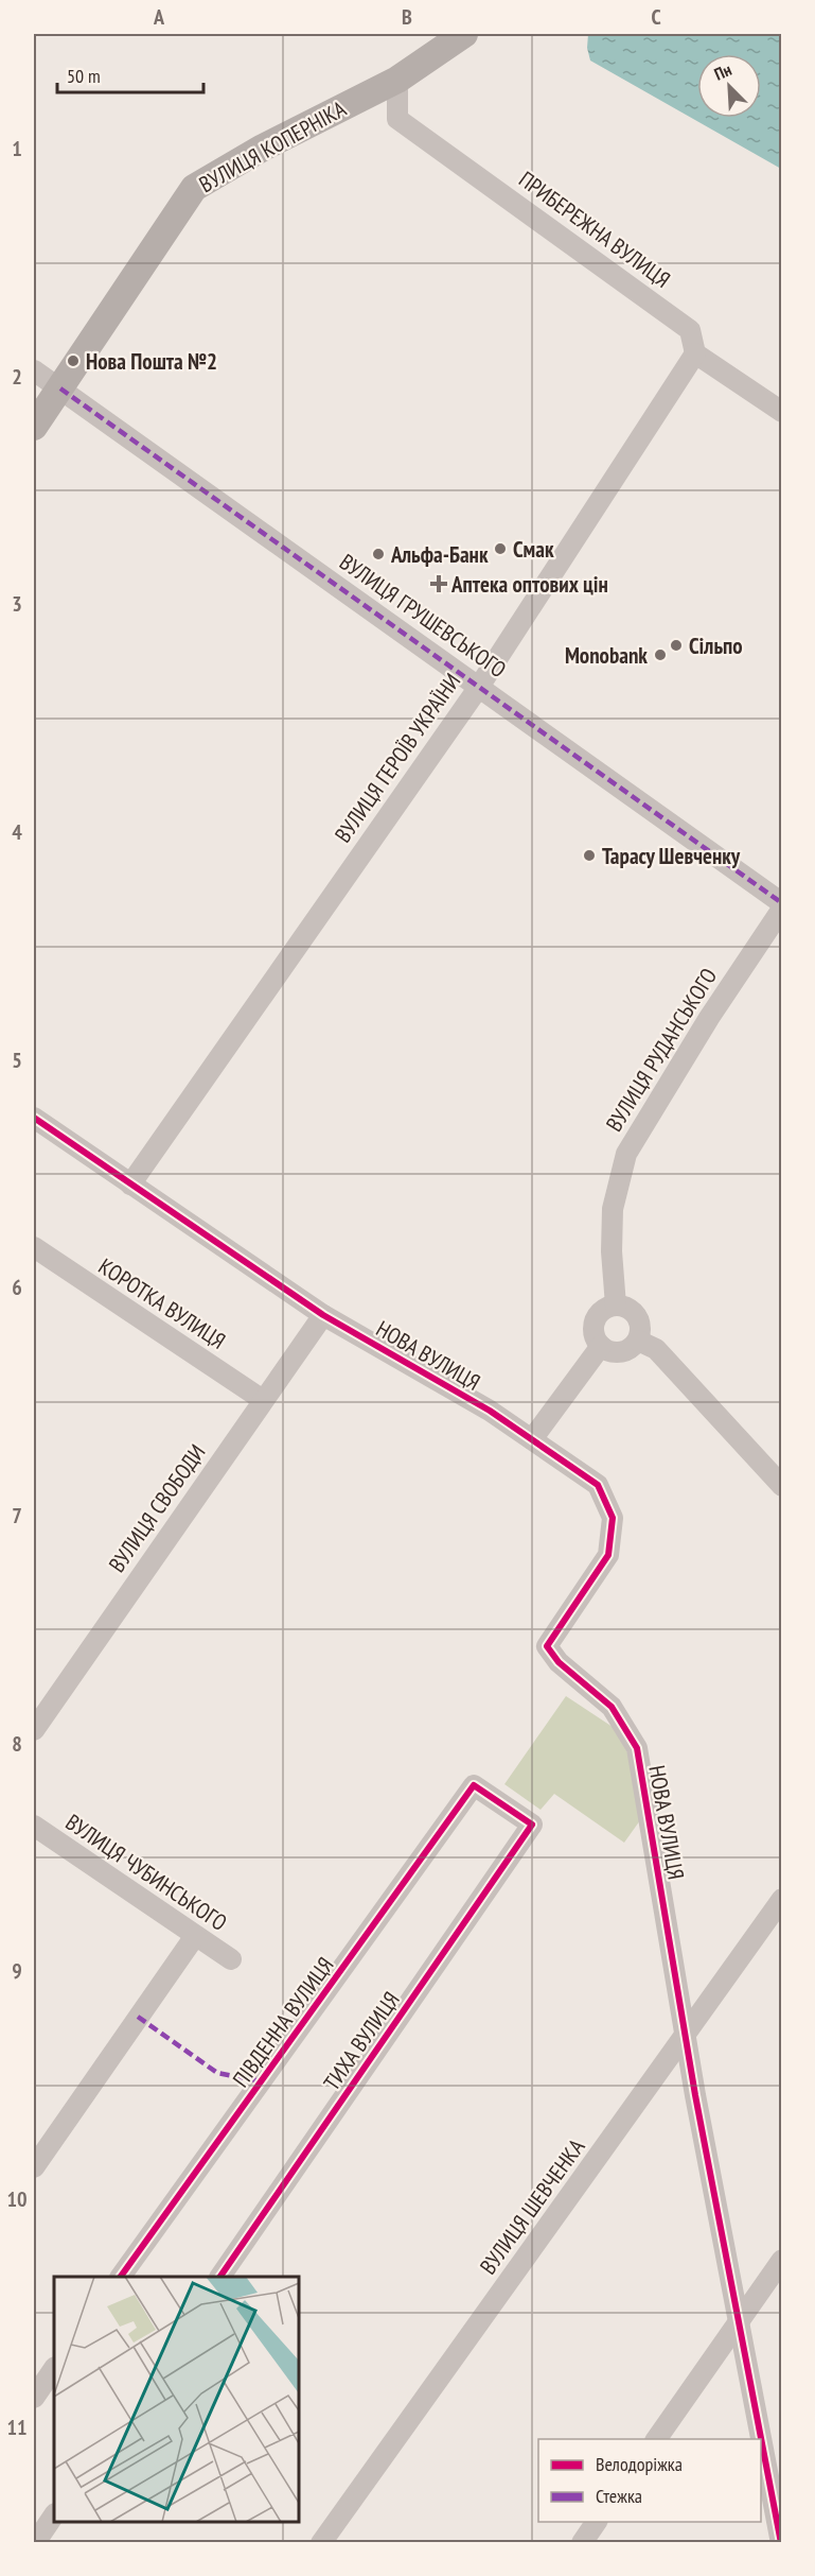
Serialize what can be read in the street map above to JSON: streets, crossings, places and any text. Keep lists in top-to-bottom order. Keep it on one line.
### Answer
{"streets":{"main road":["ВУЛИЦЯ КОПЕРНІКА"],"street":["ПРИБЕРЕЖНА ВУЛИЦЯ","ВУЛИЦЯ ГРУШЕВСЬКОГО","ВУЛИЦЯ ГЕРОЇВ УКРАЇНИ","ВУЛИЦЯ РУДАНСЬКОГО","КОРОТКА ВУЛИЦЯ","НОВА ВУЛИЦЯ","ВУЛИЦЯ СВОБОДИ","ВУЛИЦЯ ЧУБИНСЬКОГО","ПІВДЕННА ВУЛИЦЯ","ТИХА ВУЛИЦЯ","ВУЛИЦЯ ШЕВЧЕНКА"]},"crossings":[["ВУЛИЦЯ КОПЕРНІКА","ПРИБЕРЕЖНА ВУЛИЦЯ"],["ВУЛИЦЯ КОПЕРНІКА","ВУЛИЦЯ ГРУШЕВСЬКОГО"],["ПРИБЕРЕЖНА ВУЛИЦЯ","ВУЛИЦЯ ГЕРОЇВ УКРАЇНИ"],["ВУЛИЦЯ ГРУШЕВСЬКОГО","ВУЛИЦЯ ГЕРОЇВ УКРАЇНИ"],["ВУЛИЦЯ ГЕРОЇВ УКРАЇНИ","НОВА ВУЛИЦЯ"],["КОРОТКА ВУЛИЦЯ","ВУЛИЦЯ СВОБОДИ"],["НОВА ВУЛИЦЯ","ВУЛИЦЯ СВОБОДИ"],["НОВА ВУЛИЦЯ","ВУЛИЦЯ ШЕВЧЕНКА"],["ПІВДЕННА ВУЛИЦЯ","ТИХА ВУЛИЦЯ"]],"places":{"other":["Нова Пошта №2","Смак","Альфа-Банк","Сільпо","Monobank","Тарасу Шевченку"],"health":["Аптека оптових цін"]},"legend":["Велодоріжка","Стежка"],"scale_bar":"50 m","north":"top left","grid":{"columns":["A","B","C"],"rows":["1","2","3","4","5","6","7","8","9","10","11"]}}
